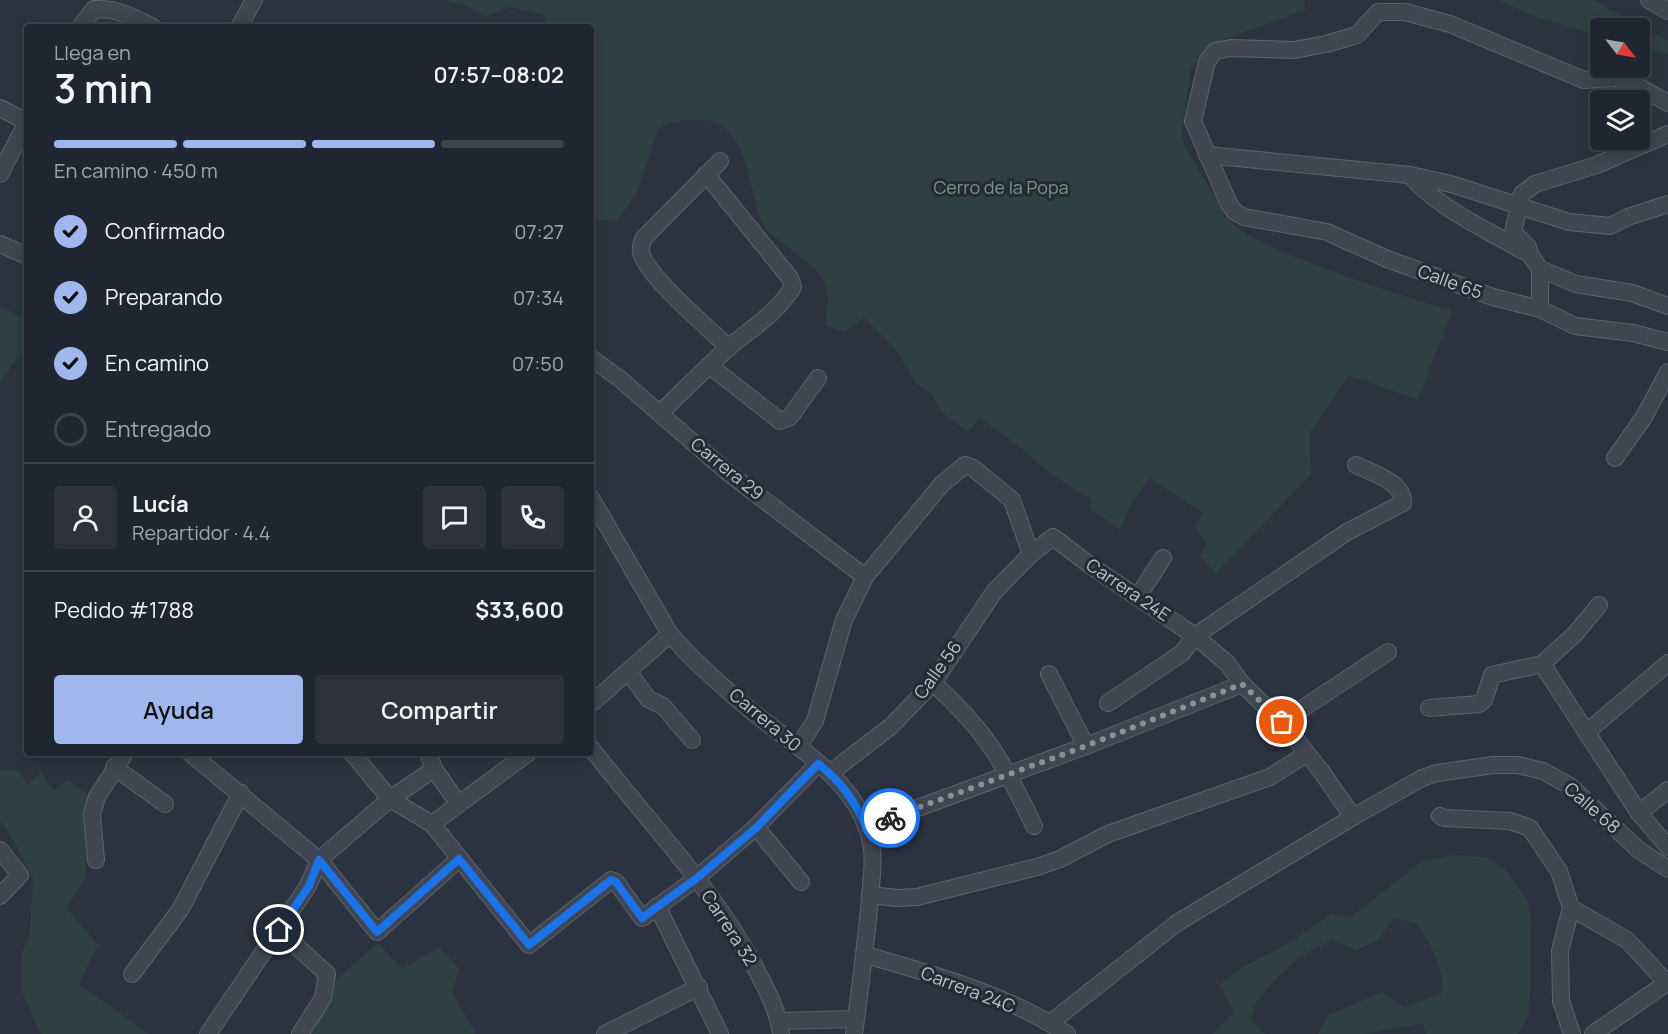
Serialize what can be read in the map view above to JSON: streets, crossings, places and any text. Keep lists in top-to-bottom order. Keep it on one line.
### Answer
{"streets":{"street":["Calle 65","Carrera 29","Carrera 24E","Calle 56","Carrera 30","Calle 68","Carrera 32","Carrera 24C"]},"crossings":[["Carrera 24E","Calle 56"],["Carrera 24E","Calle 68"],["Calle 56","Carrera 30"],["Calle 56","Carrera 32"],["Carrera 30","Carrera 24C"],["Calle 68","Carrera 24C"]],"parks":["Cerro de la Popa"],"north":"bottom right","page":{"heading":["3 min","Llega en","07:57–08:02"],"panel":["Lucía","Repartidor · 4.4","Pedido #1788","$33,600"],"bar":"En camino · 450 m","list":[["Confirmado","07:27"],["Preparando","07:34"],["En camino","07:50"],"Entregado"],"buttons":["Ayuda","Compartir"]}}
